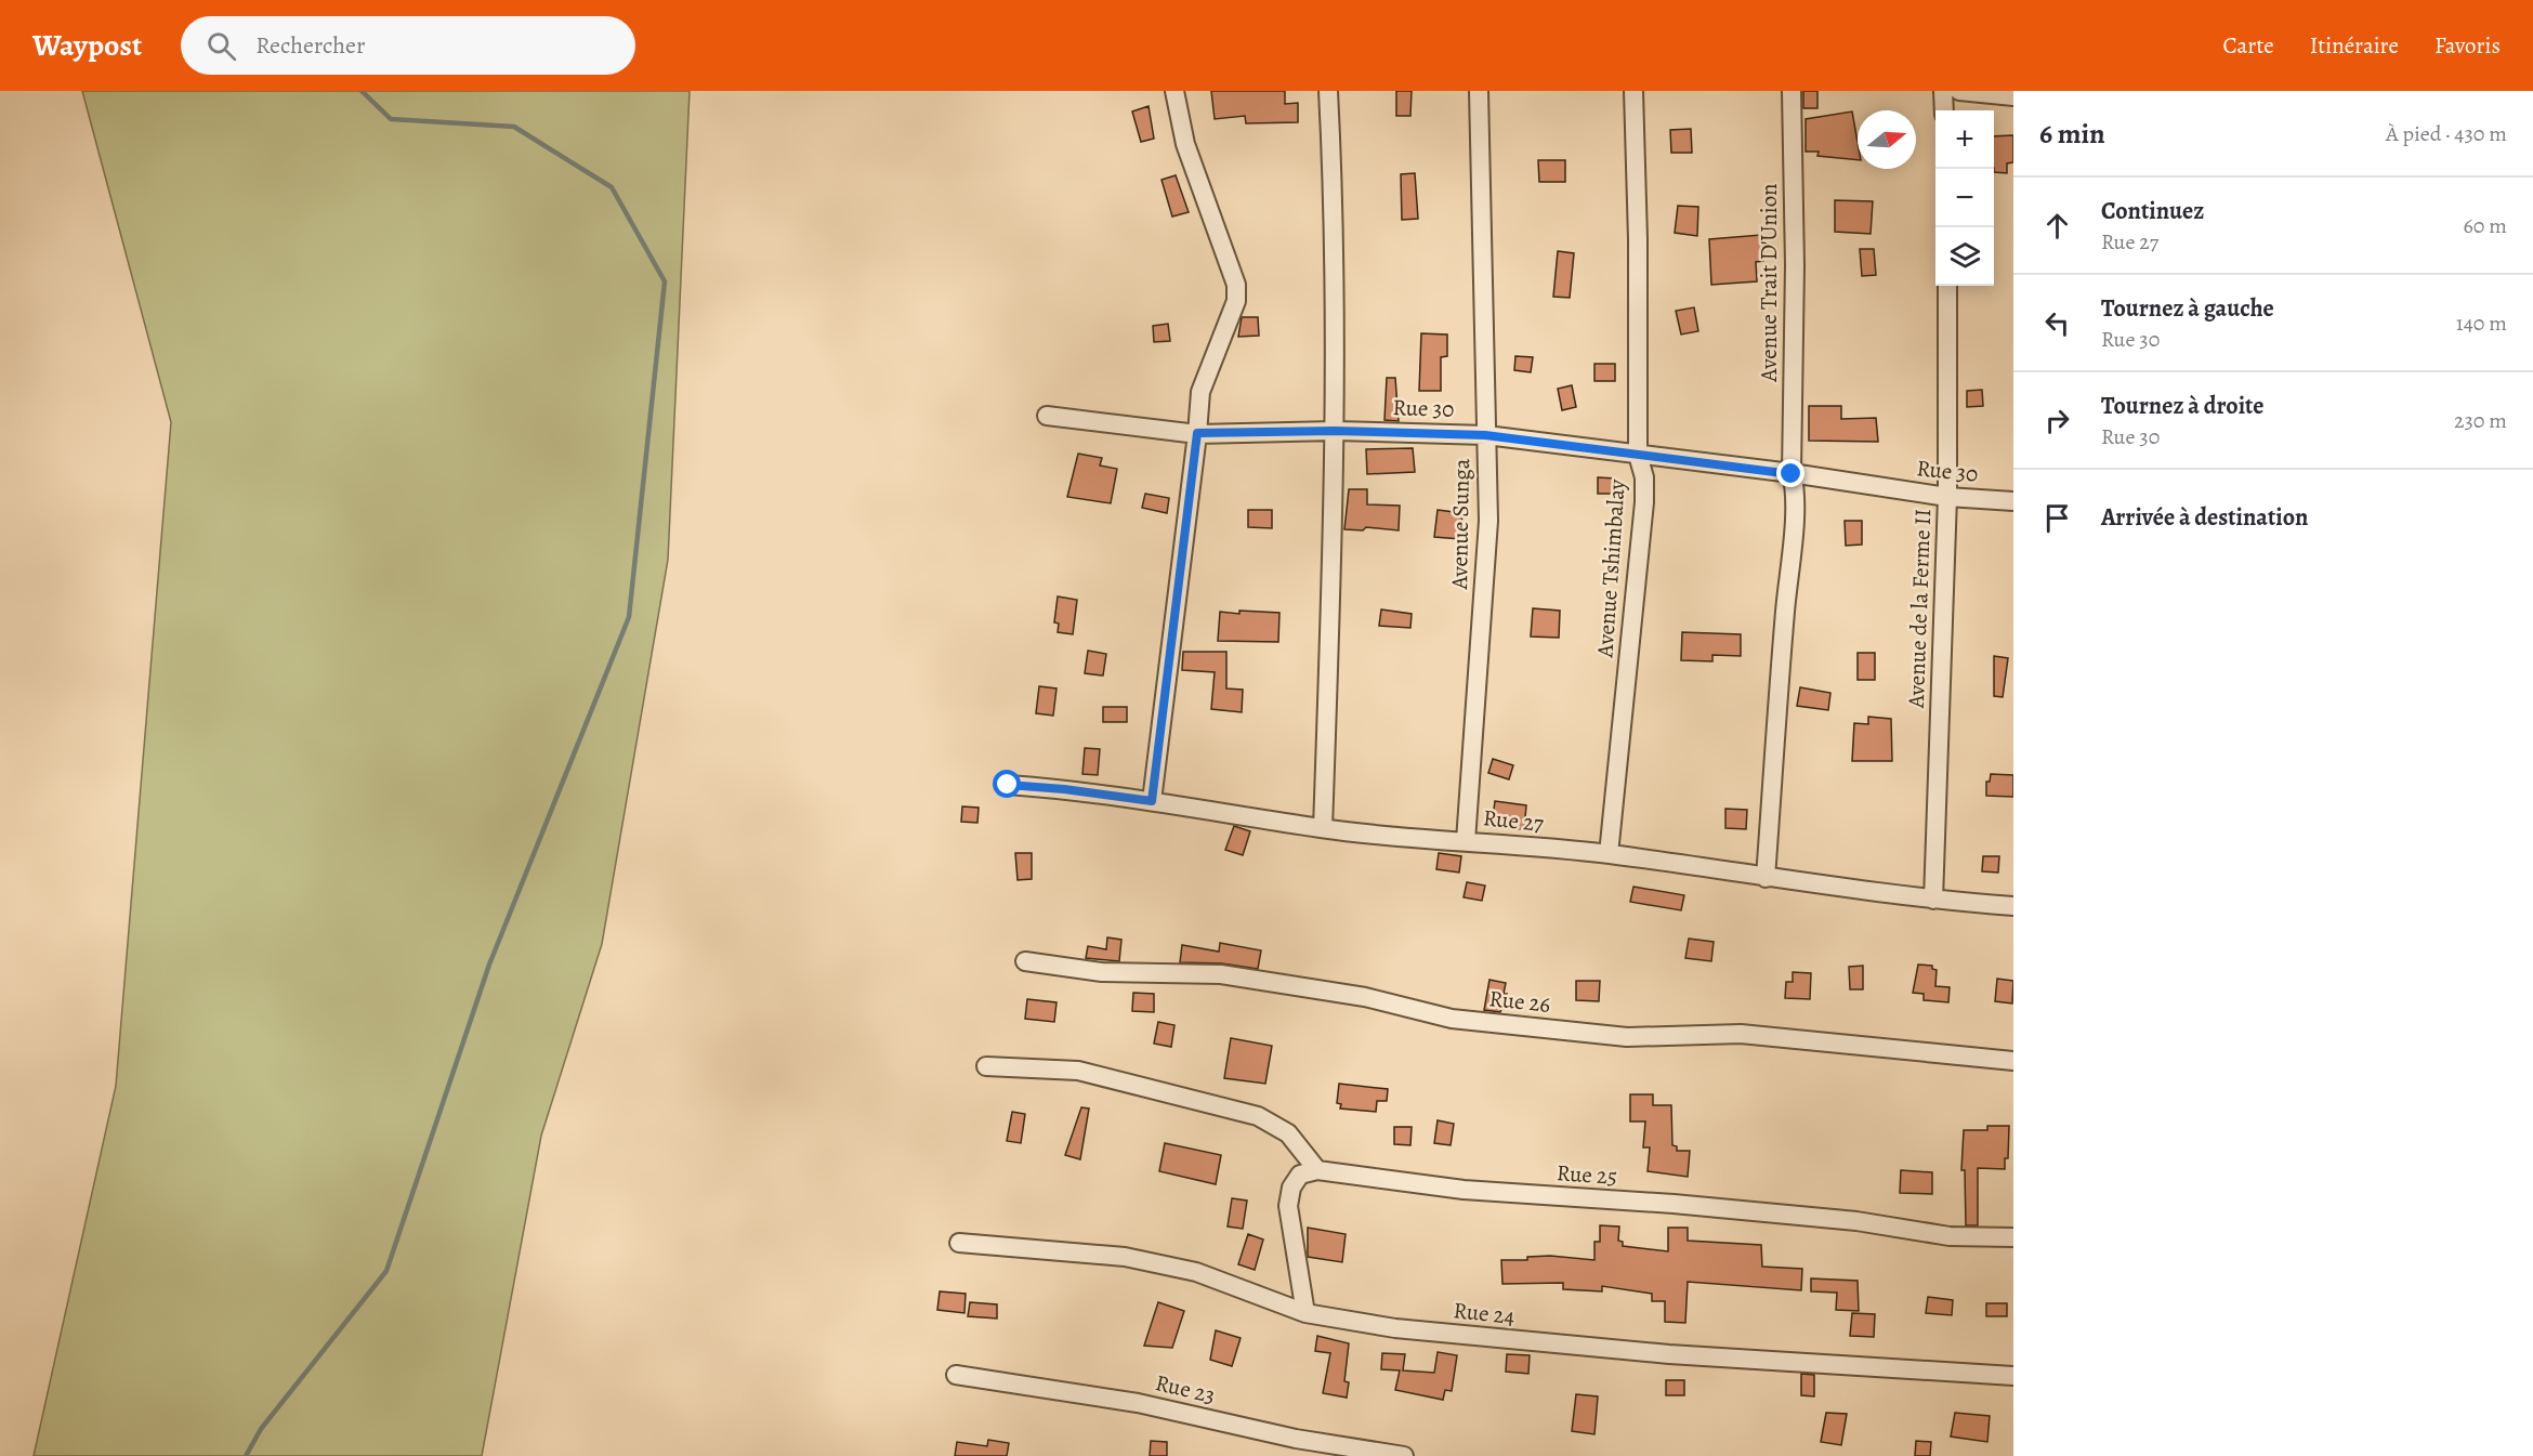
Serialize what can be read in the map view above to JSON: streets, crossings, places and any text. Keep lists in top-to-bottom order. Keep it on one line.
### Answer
{"streets":{"street":["Avenue Trait D'Union","Rue 30","Avenue Sunga","Avenue Tshimbalay","Avenue de la Ferme II","Rue 27","Rue 26","Rue 25","Rue 24","Rue 23"]},"crossings":[["Avenue Trait D'Union","Rue 30"],["Avenue Trait D'Union","Rue 27"],["Rue 30","Avenue Sunga"],["Rue 30","Avenue Tshimbalay"],["Rue 30","Avenue de la Ferme II"],["Avenue Sunga","Rue 27"],["Avenue Tshimbalay","Rue 27"],["Avenue de la Ferme II","Rue 27"]],"north":"right","page":{"header":"Waypost","search":"Rechercher","nav":["Carte","Itinéraire","Favoris"],"heading":["6 min","À pied · 430 m"],"map_buttons":["+","−"],"list":[["Continuez","Rue 27","60 m"],["Tournez à gauche","Rue 30","140 m"],["Tournez à droite","Rue 30","230 m"],"Arrivée à destination"]}}
